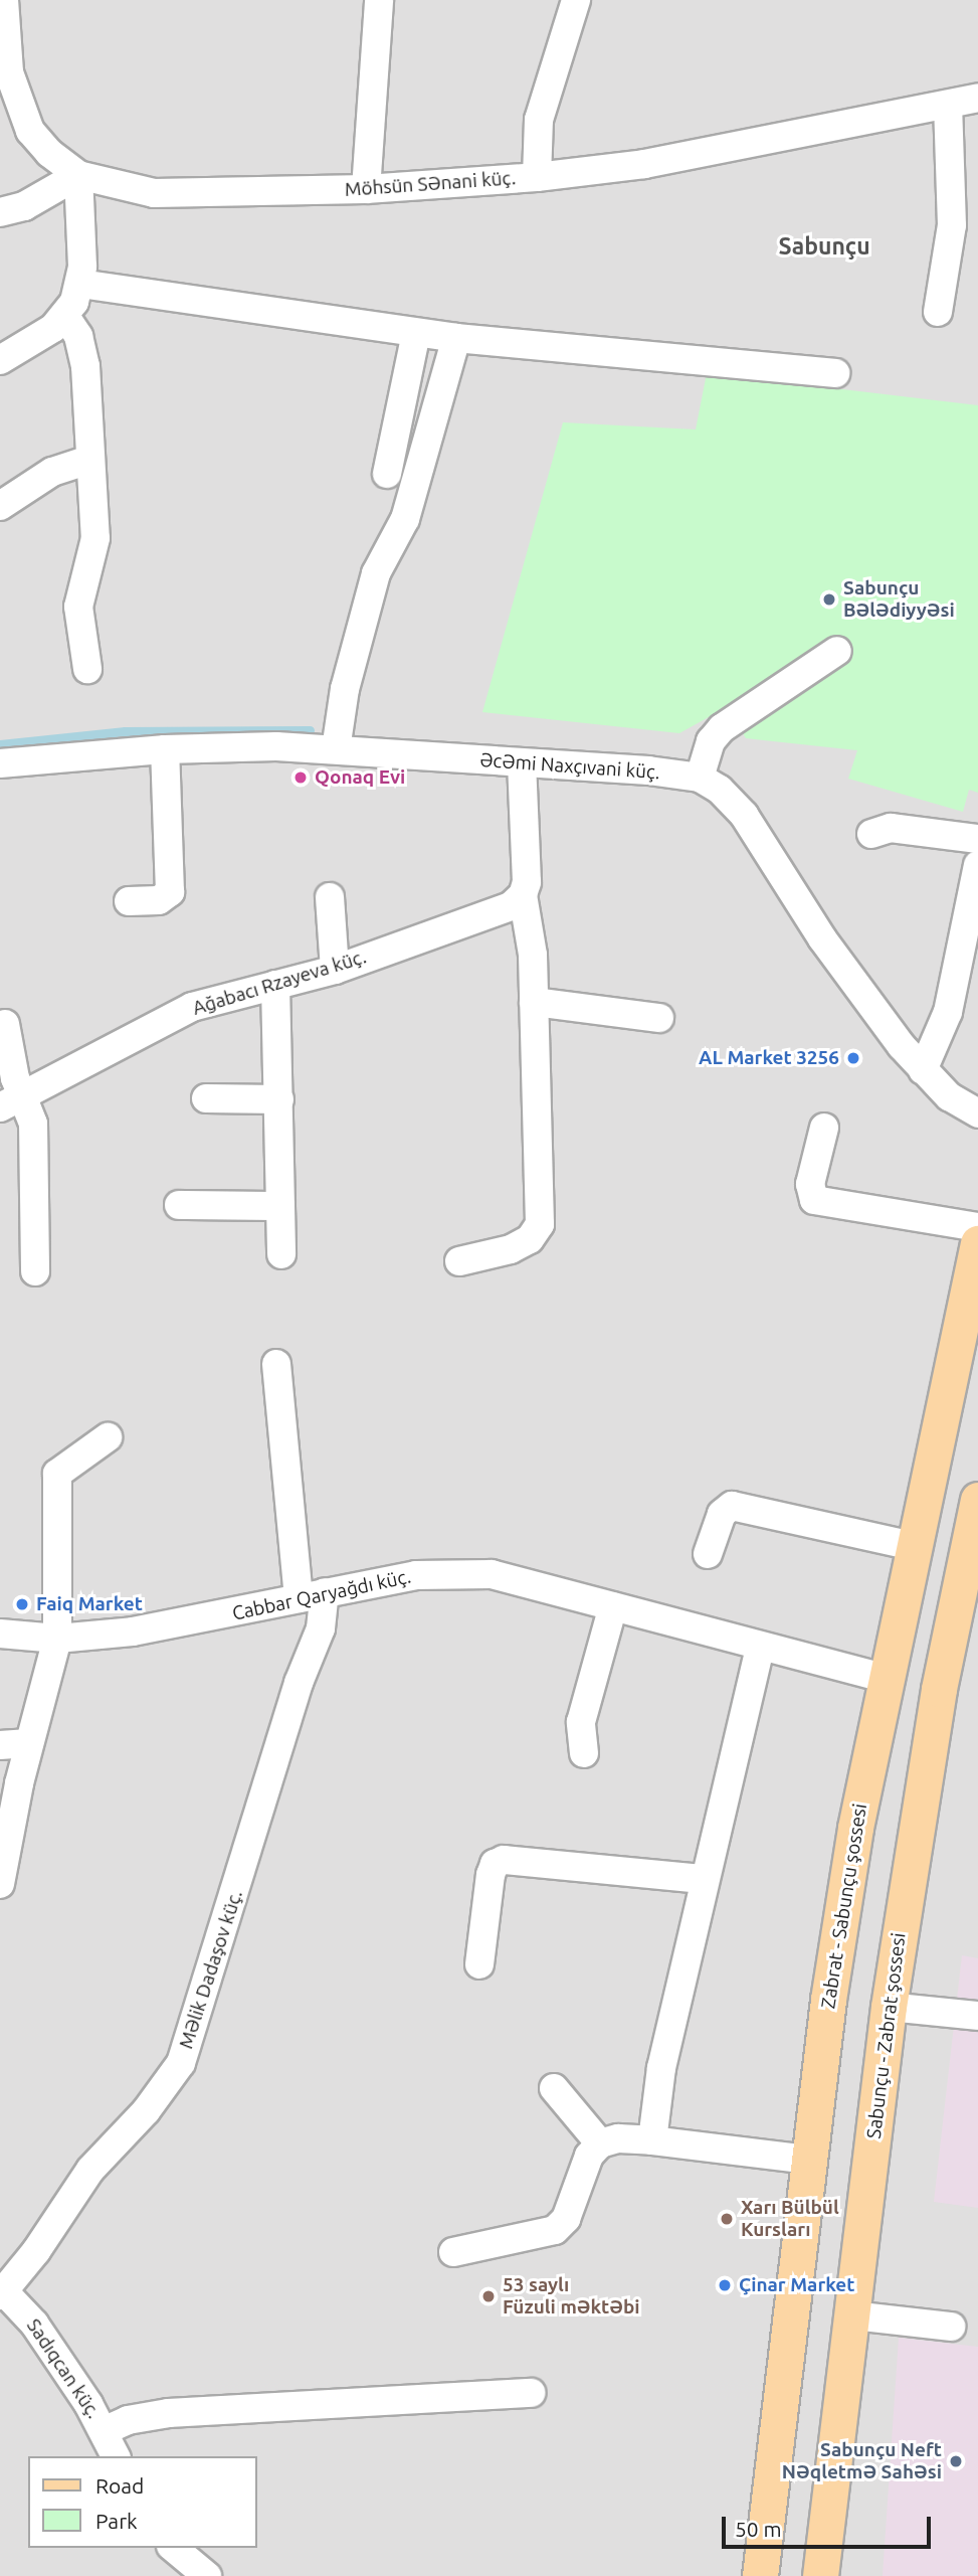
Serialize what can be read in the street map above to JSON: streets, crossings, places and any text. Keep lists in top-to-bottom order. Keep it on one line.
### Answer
{"streets":{"main road":["Zabrat - Sabunçu şossesi","Sabunçu - Zabrat şossesi"],"street":["Möhsün Sənani küç.","Əcəmi Naxçıvani küç.","Ağabacı Rzayeva küç.","Cabbar Qaryağdı küç.","Məlik Dadaşov küç.","Sadıqcan küç."]},"crossings":[["Cabbar Qaryağdı küç.","Zabrat - Sabunçu şossesi"],["Cabbar Qaryağdı küç.","Məlik Dadaşov küç."],["Məlik Dadaşov küç.","Sadıqcan küç."]],"districts":["Sabunçu"],"places":["Sabunçu Bələdiyyəsi","Qonaq Evi","AL Market 3256","Faiq Market","Xarı Bülbül Kursları","Çinar Market","53 saylı Füzuli məktəbi","Sabunçu Neft Nəqletmə Sahəsi"],"legend":["Road","Park"],"scale_bar":"50 m"}
